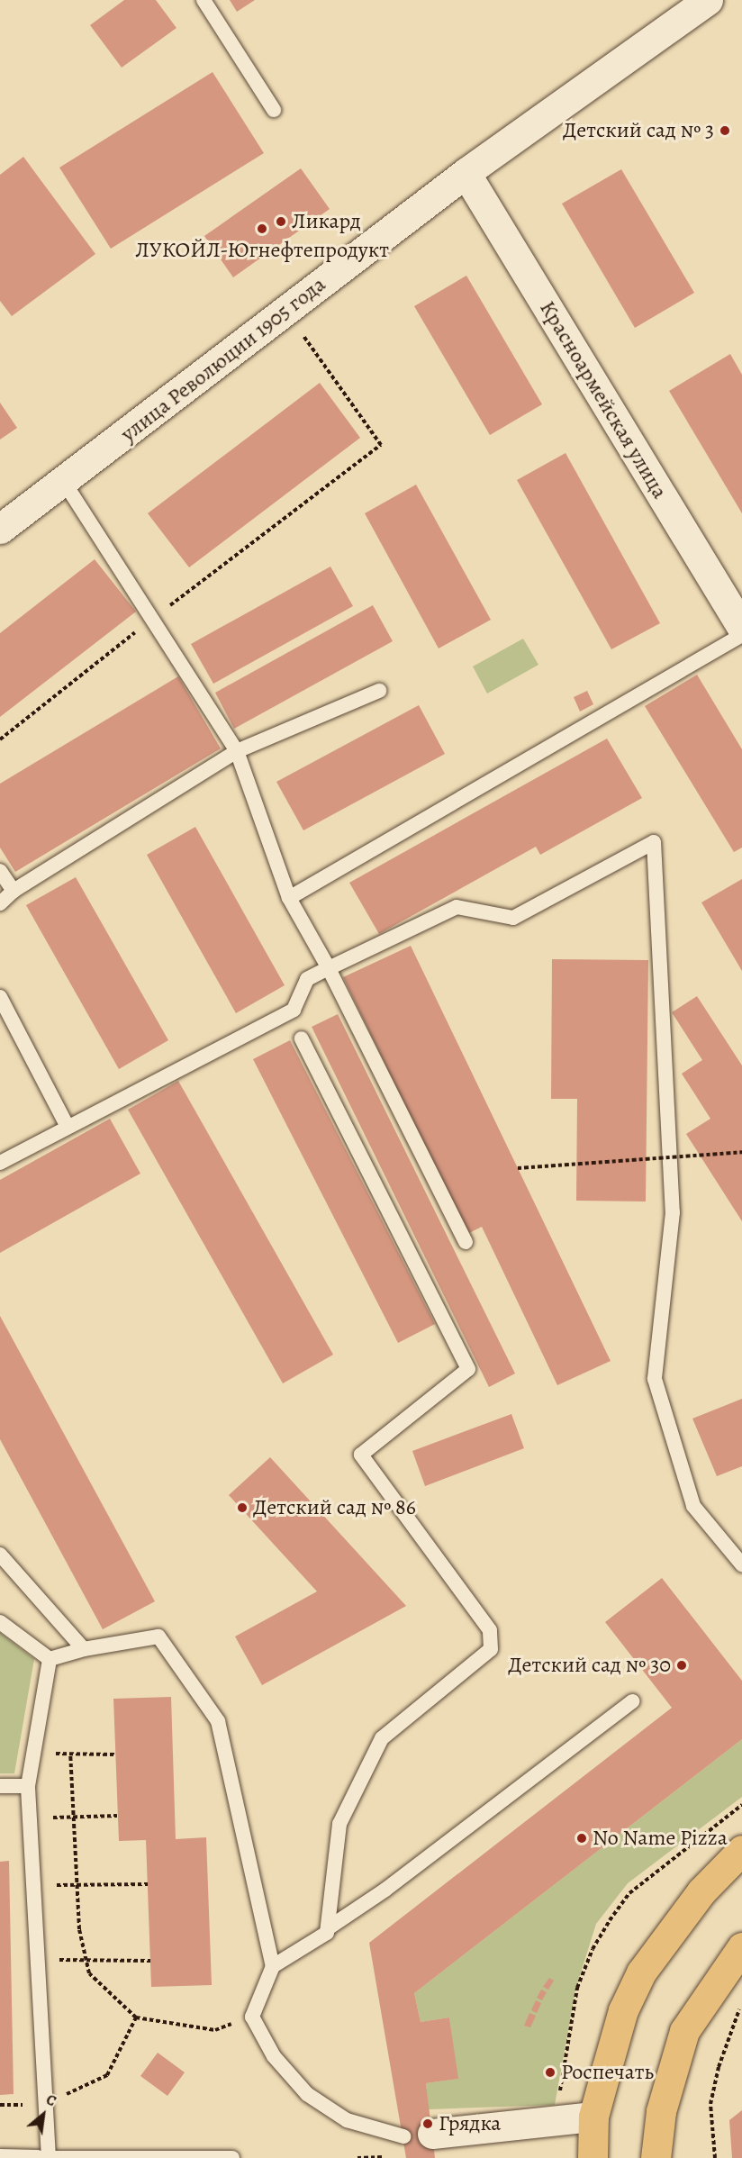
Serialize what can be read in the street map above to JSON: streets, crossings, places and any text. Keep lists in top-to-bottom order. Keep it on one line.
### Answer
{"streets":{"street":["улица Революции 1905 года","Красноармейская улица"]},"crossings":[["улица Революции 1905 года","Красноармейская улица"]],"places":["Детский сад № 3","Ликард","ЛУКОЙЛ-Югнефтепродукт","Детский сад № 86","Детский сад № 30","No Name Pizza","Роспечать","Грядка"],"north":"top right"}
